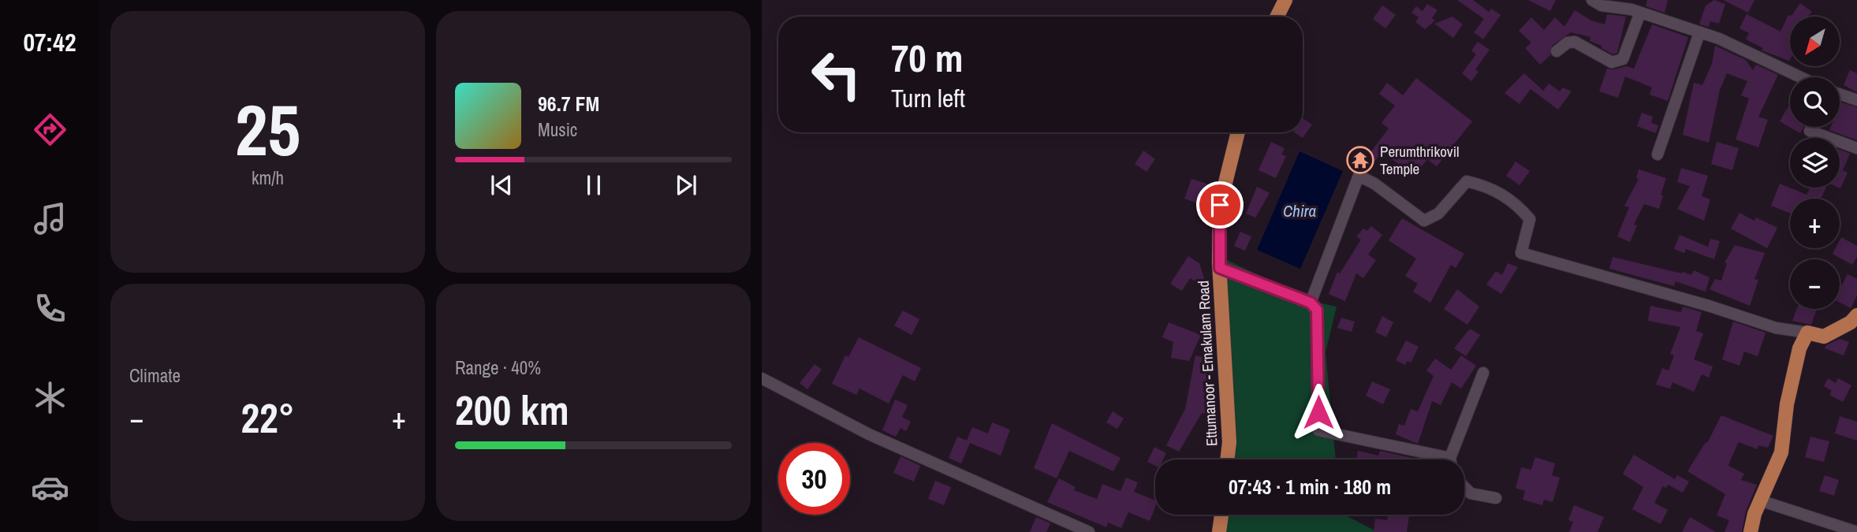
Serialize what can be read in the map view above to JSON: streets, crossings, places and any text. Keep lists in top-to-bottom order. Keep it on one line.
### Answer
{"streets":{"main road":["Ettumanoor - Ernakulam Road"]},"water":["Chira"],"places":{"temple":["Perumthrikovil Temple"]},"north":"bottom left","page":{"tabs":"07:42","tile":[["25","km/h"],"Climate",["Range · 40%","200 km"]],"map_buttons":["+","−"],"turn":["70 m","Turn left"],"song":["96.7 FM","Music"],"heat":["−","22°","+"],"limit":"30","trip":"07:43 · 1 min · 180 m"}}
